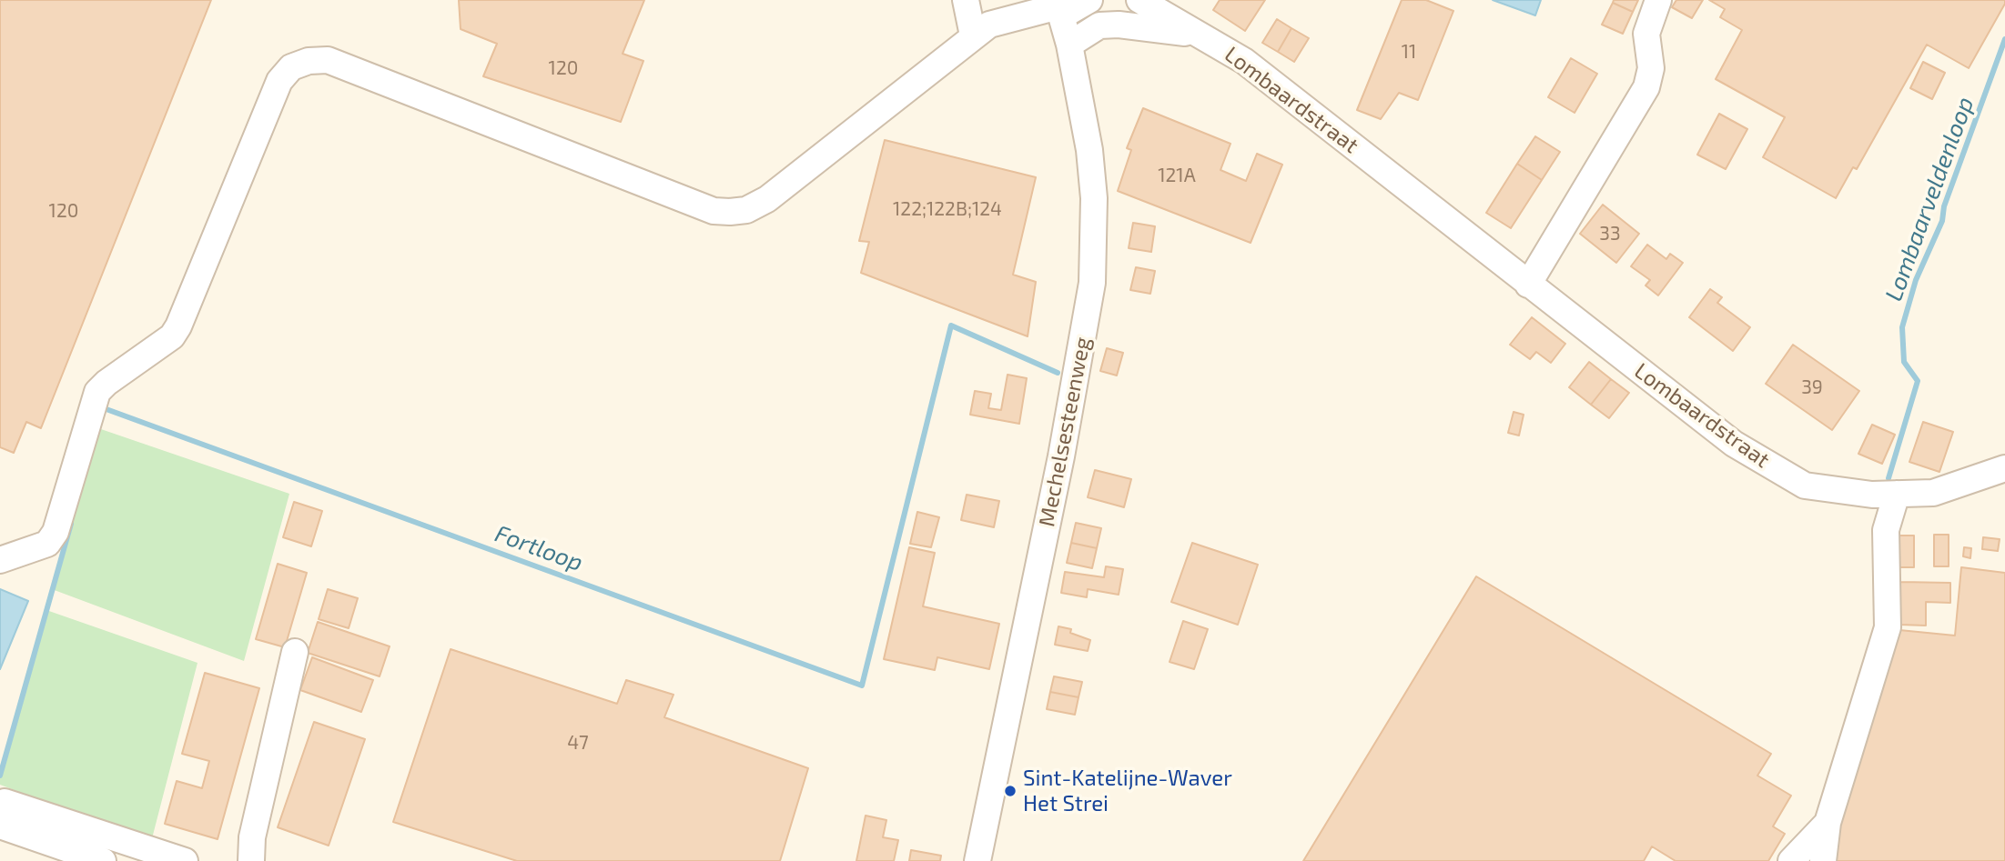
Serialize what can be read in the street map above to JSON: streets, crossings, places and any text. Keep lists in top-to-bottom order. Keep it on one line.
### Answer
{"streets":{"street":["Lombaardstraat","Mechelsesteenweg"]},"crossings":[["Lombaardstraat","Mechelsesteenweg"]],"water":["Lombaarveldenloop","Fortloop"],"places":["Sint-Katelijne-Waver Het Strei"],"house_numbers":["11","120","121A","122;122B;124","120","33","39","47"]}
